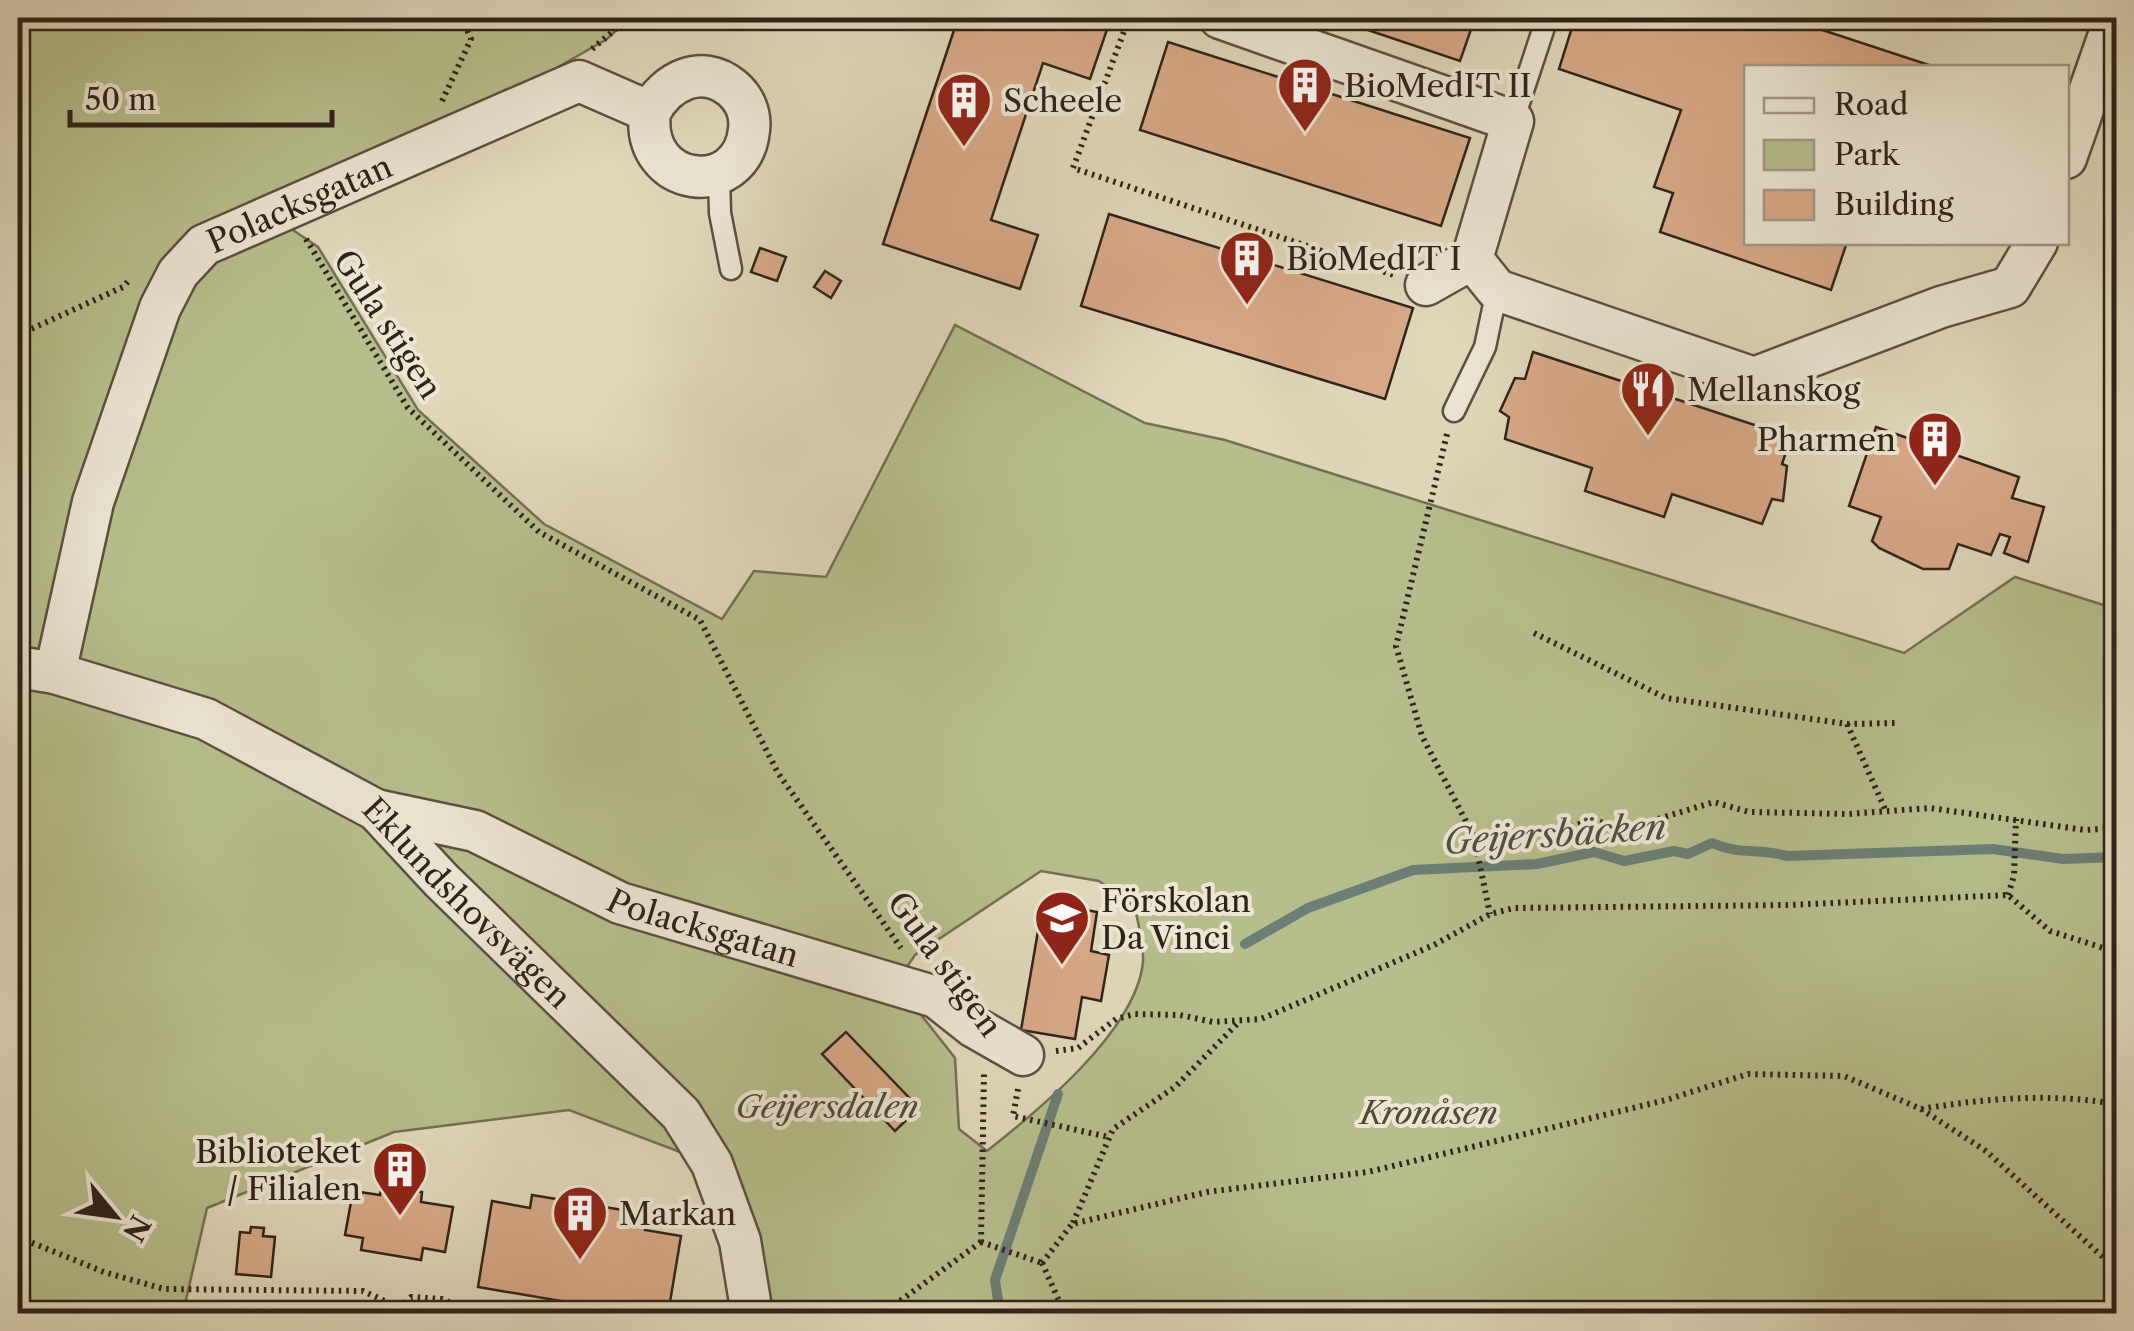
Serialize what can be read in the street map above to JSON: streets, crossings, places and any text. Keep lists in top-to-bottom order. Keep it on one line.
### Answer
{"streets":{"street":["Polacksgatan","Eklundshovsvägen"],"path":["Gula stigen"]},"crossings":[["Polacksgatan","Gula stigen"],["Polacksgatan","Eklundshovsvägen"]],"water":["Geijersbäcken"],"parks":["Geijersdalen","Kronåsen"],"places":{"building":["BioMedIT II","Scheele","BioMedIT I","Pharmen","Biblioteket / Filialen","Markan"],"restaurant":["Mellanskog"],"school or university":["Förskolan Da Vinci"]},"legend":["Road","Park","Building"],"scale_bar":"50 m","north":"bottom right"}
